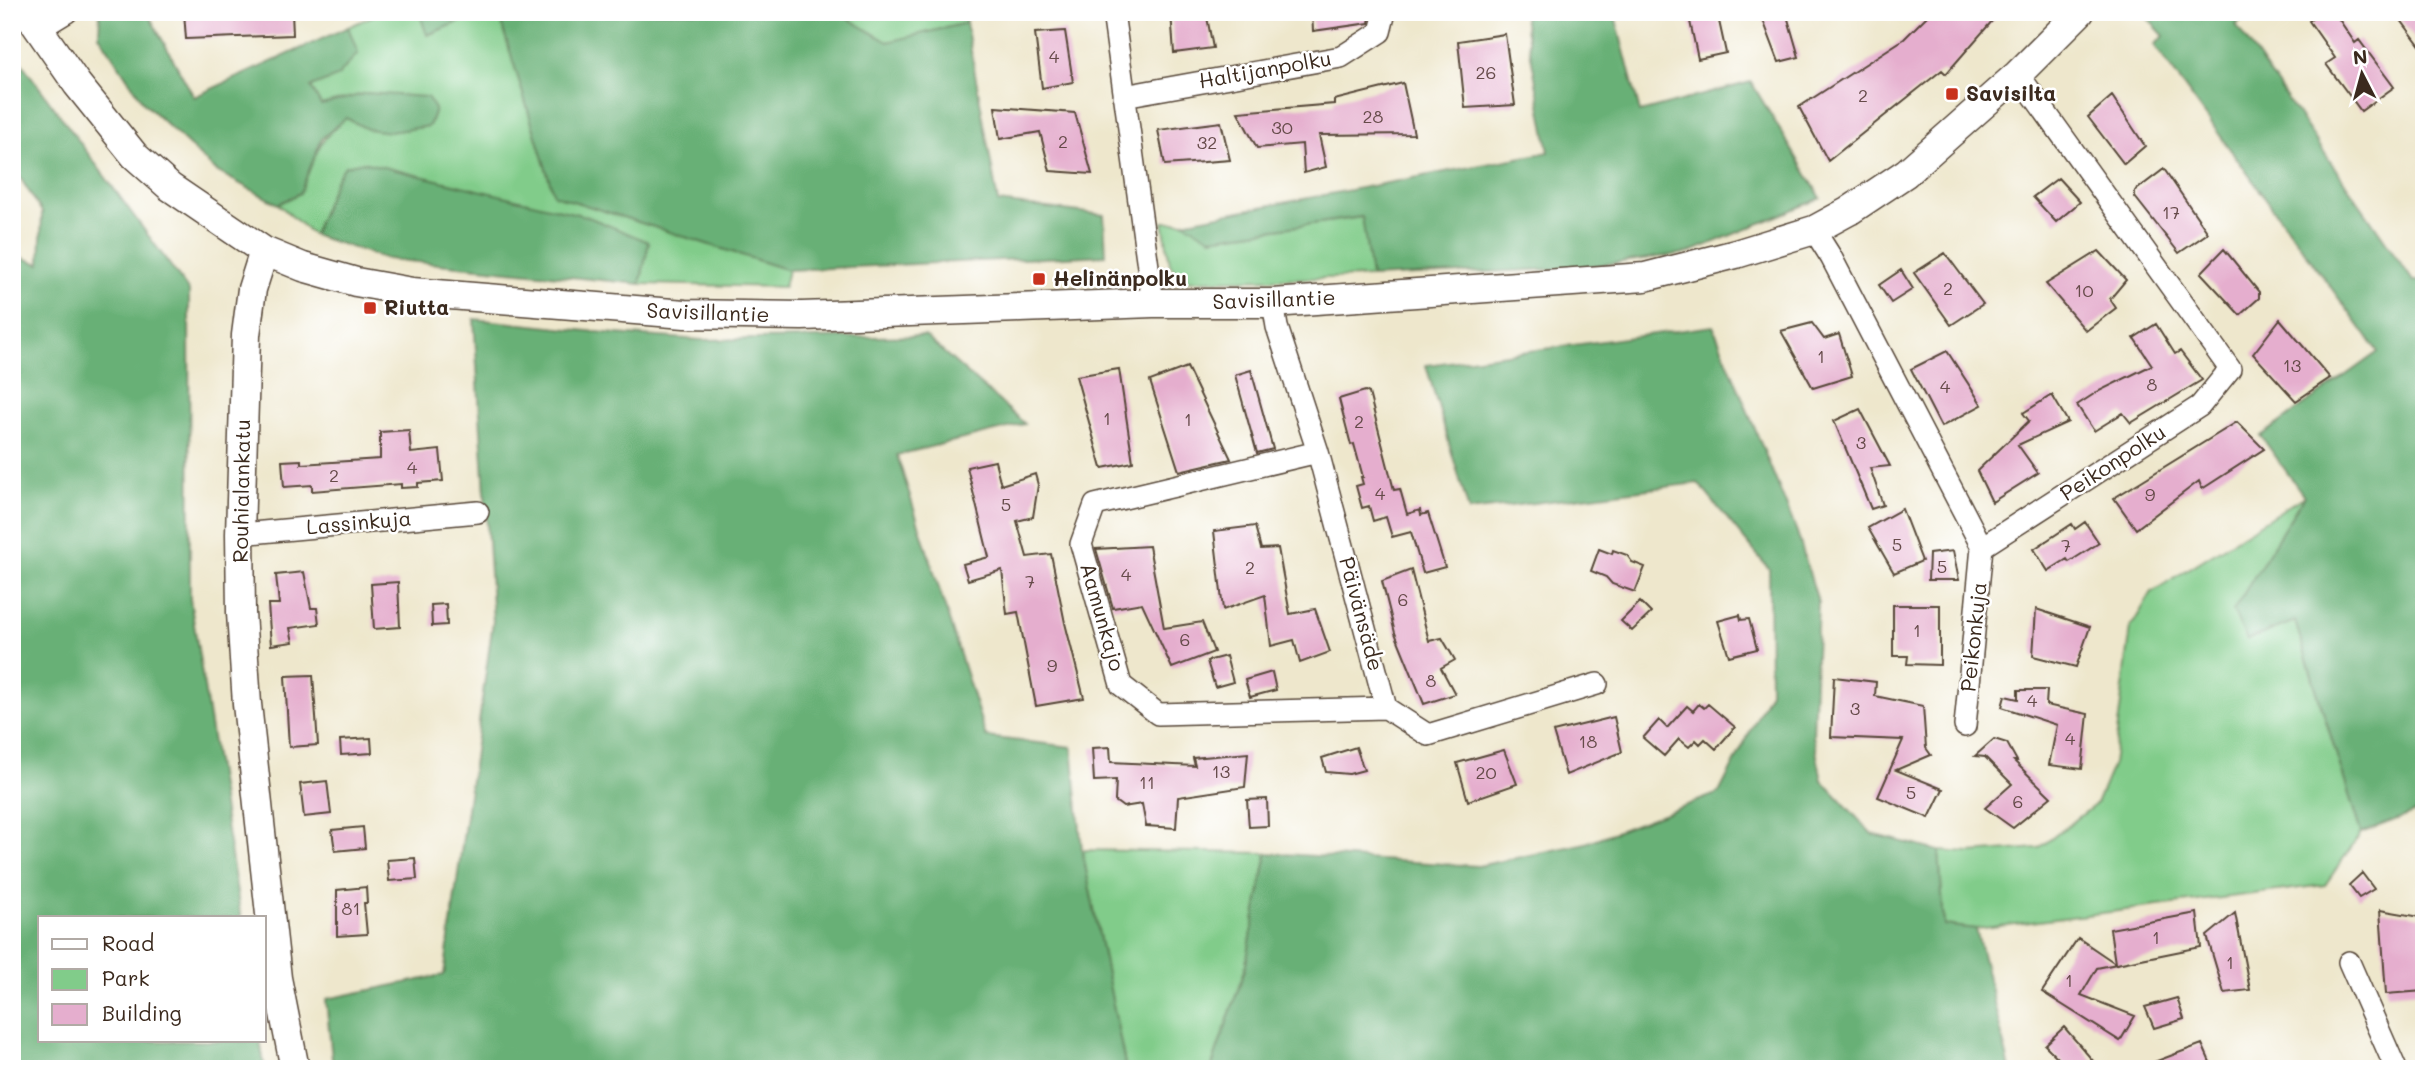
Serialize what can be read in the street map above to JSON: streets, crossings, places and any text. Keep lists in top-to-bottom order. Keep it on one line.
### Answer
{"streets":{"street":["Haltijanpolku","Savisillantie","Peikonpolku","Rouhialankatu","Lassinkuja","Päivänsäde","Aamunkajo","Peikonkuja"]},"crossings":[["Savisillantie","Peikonpolku"],["Savisillantie","Rouhialankatu"],["Savisillantie","Päivänsäde"],["Peikonpolku","Peikonkuja"],["Rouhialankatu","Lassinkuja"],["Päivänsäde","Aamunkajo"]],"places":{"transit":["Savisilta","Helinänpolku","Riutta"]},"house_numbers":["4","26","2","28","30","2","32","17","2","10","1","13","8","4","1","1","2","3","4","2","4","9","5","5","7","5","2","4","7","6","1","6","9","8","4","3","4","18","13","20","11","5","6","81","1","1","1"],"legend":["Road","Park","Building"],"north":"top"}
